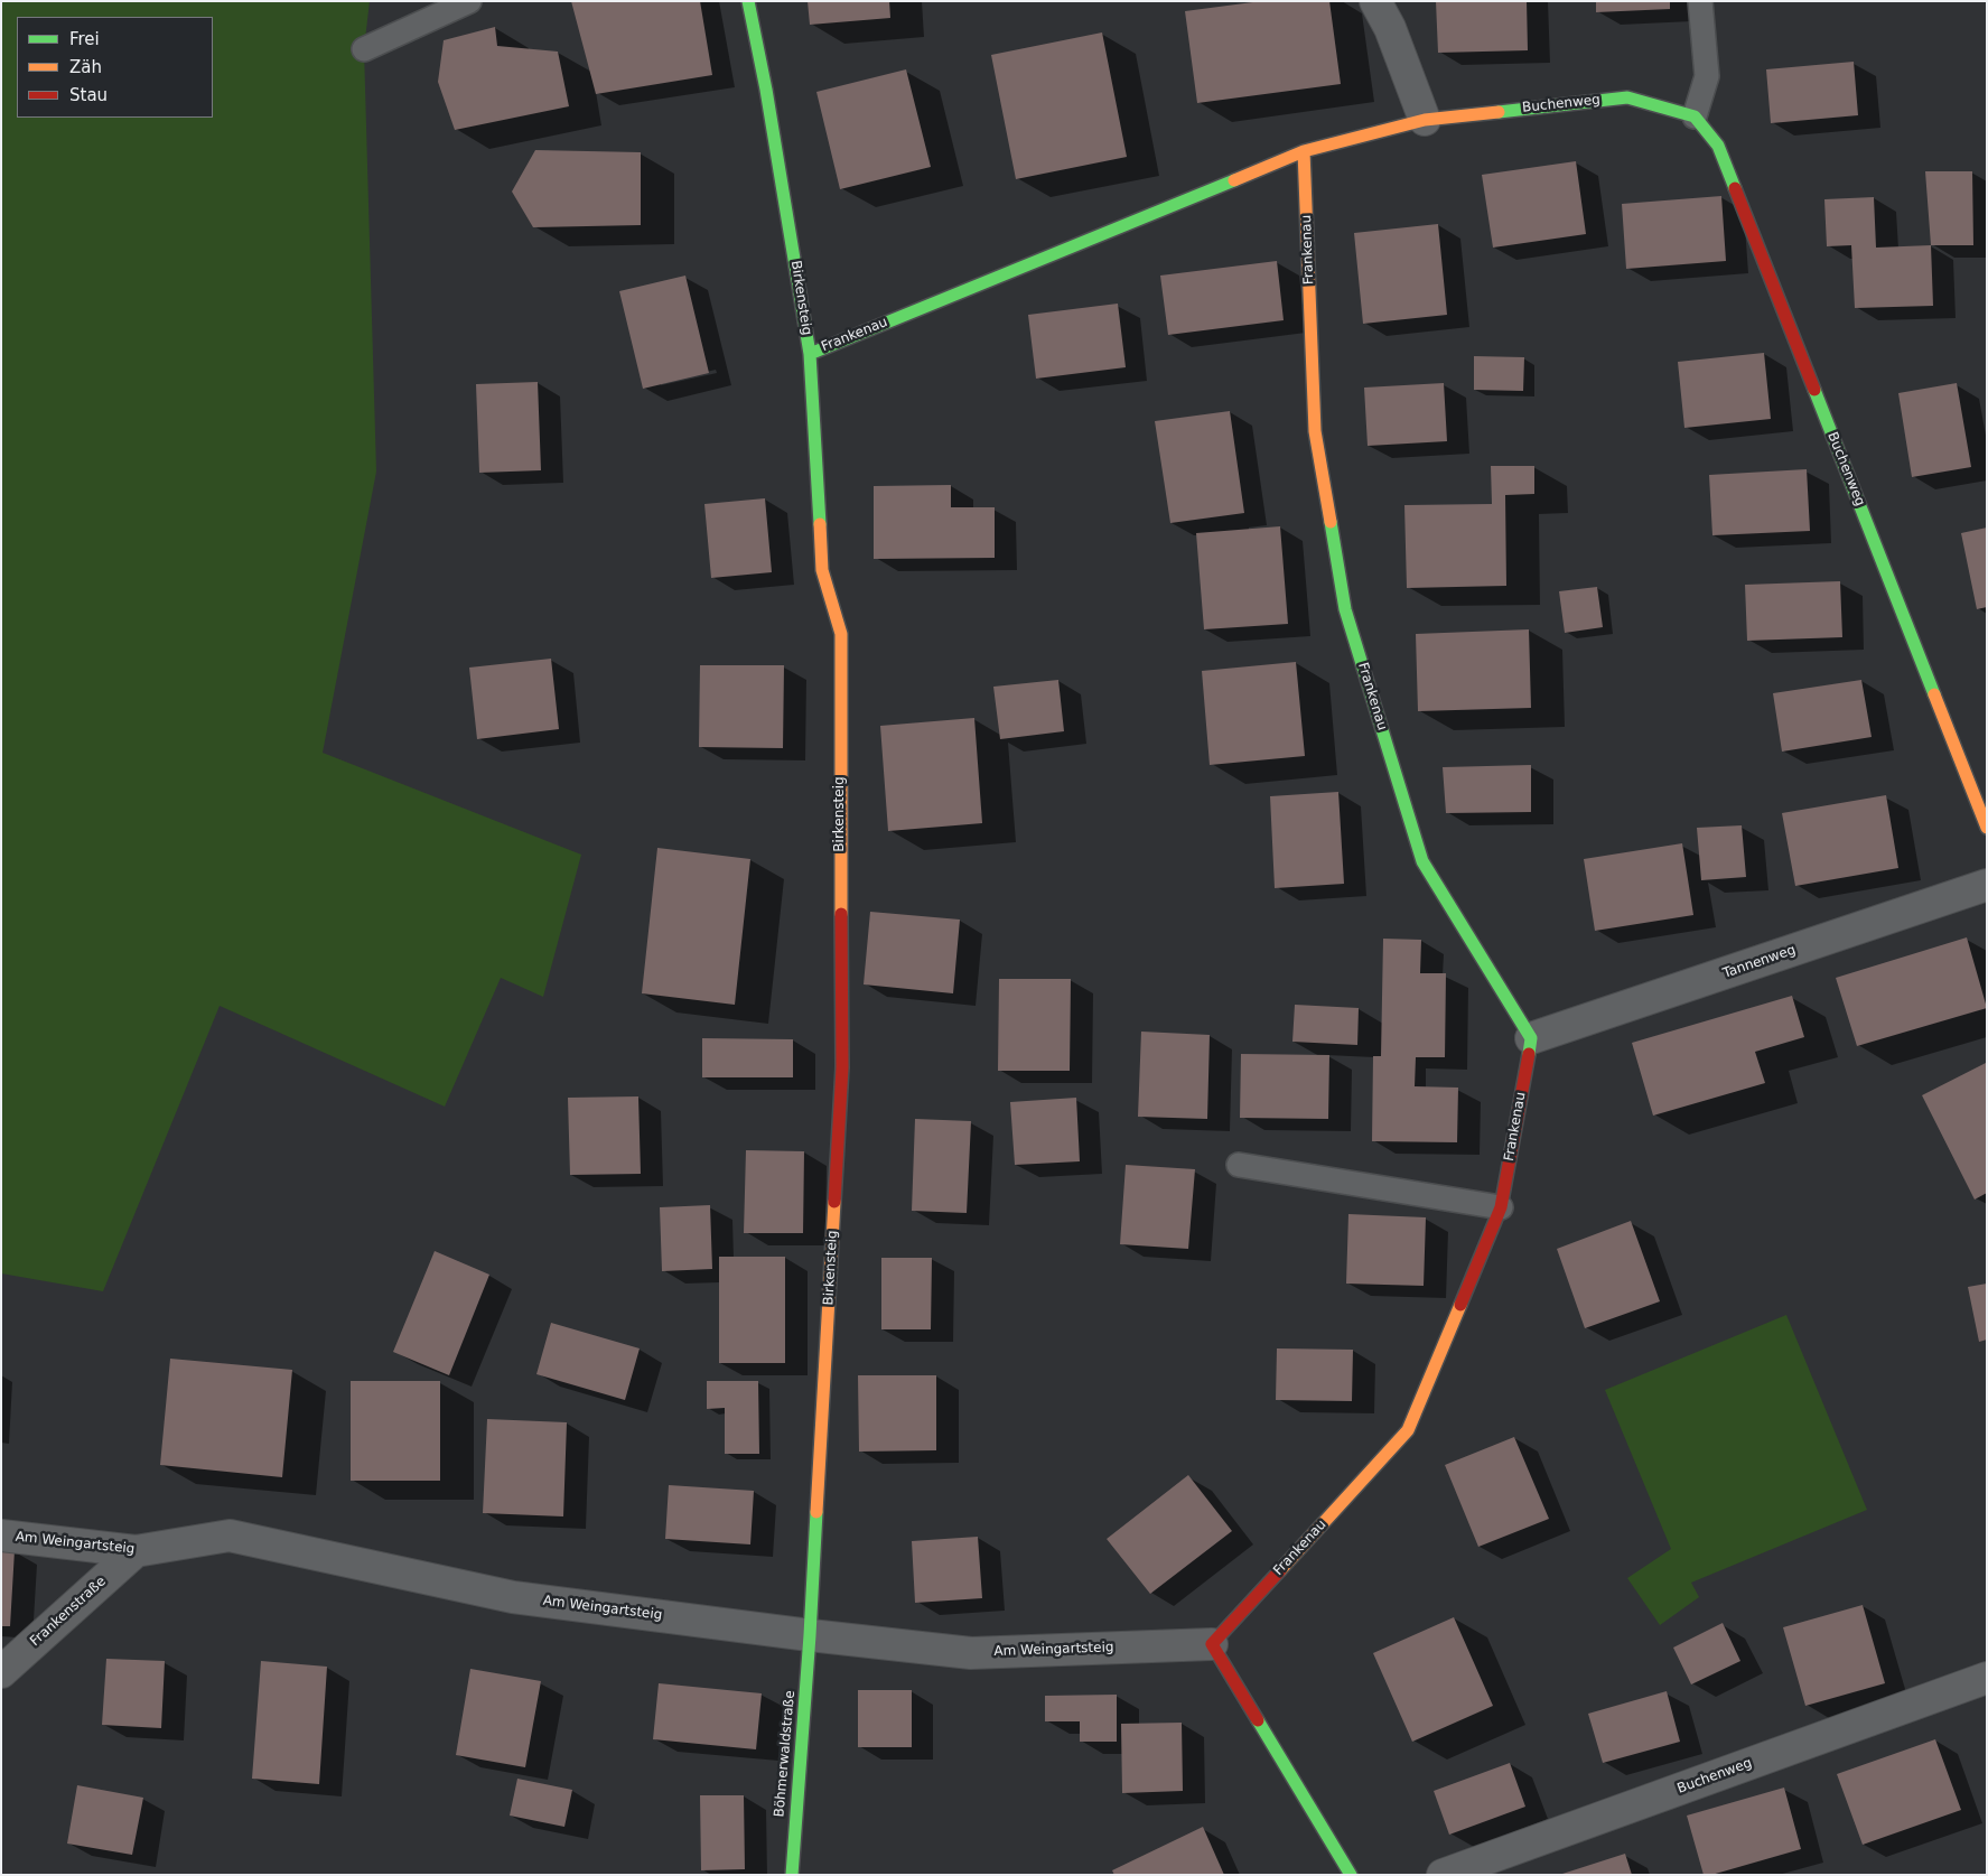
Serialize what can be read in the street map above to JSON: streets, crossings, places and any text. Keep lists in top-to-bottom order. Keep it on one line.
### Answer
{"streets":{"street":["Buchenweg","Frankenau","Birkensteig","Tannenweg","Am Weingartsteig","Frankenstraße","Böhmerwaldstraße"]},"crossings":[["Buchenweg","Frankenau"],["Frankenau","Birkensteig"],["Frankenau","Tannenweg"],["Frankenau","Am Weingartsteig"],["Birkensteig","Am Weingartsteig"],["Birkensteig","Böhmerwaldstraße"],["Am Weingartsteig","Frankenstraße"],["Am Weingartsteig","Böhmerwaldstraße"]],"legend":["Frei","Zäh","Stau"]}
